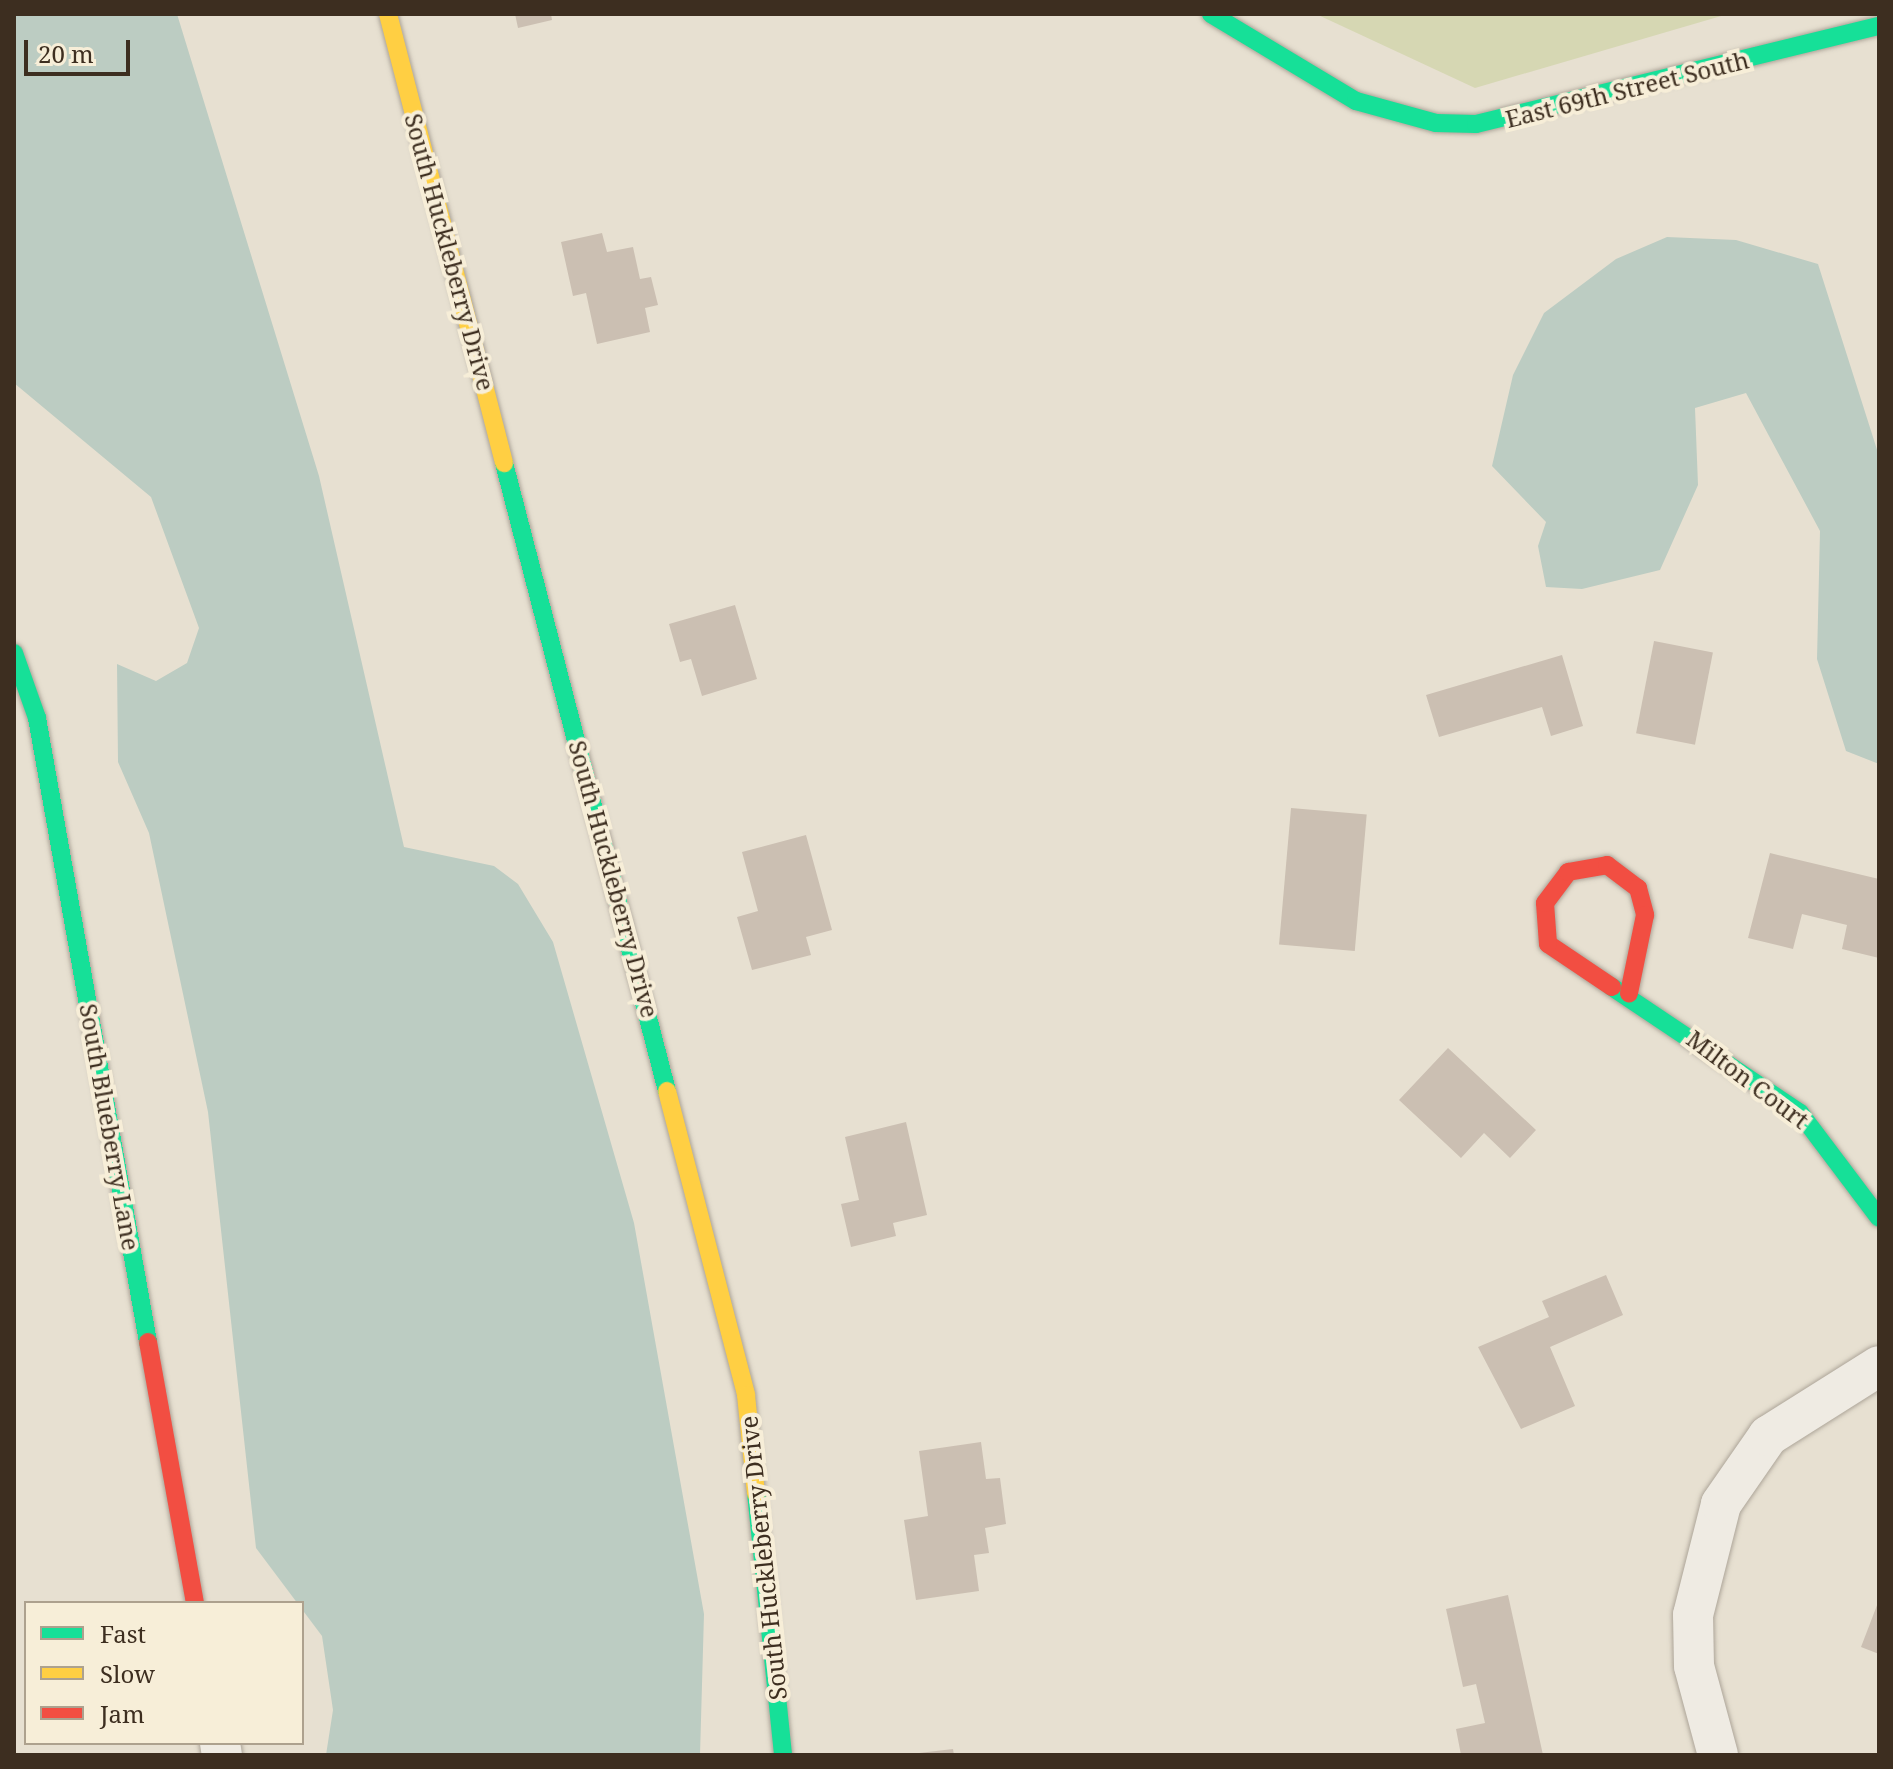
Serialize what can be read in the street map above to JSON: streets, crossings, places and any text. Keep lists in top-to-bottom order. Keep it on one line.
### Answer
{"streets":{"street":["East 69th Street South","South Huckleberry Drive","Milton Court","South Blueberry Lane"]},"legend":["Fast","Slow","Jam"],"scale_bar":"20 m"}
